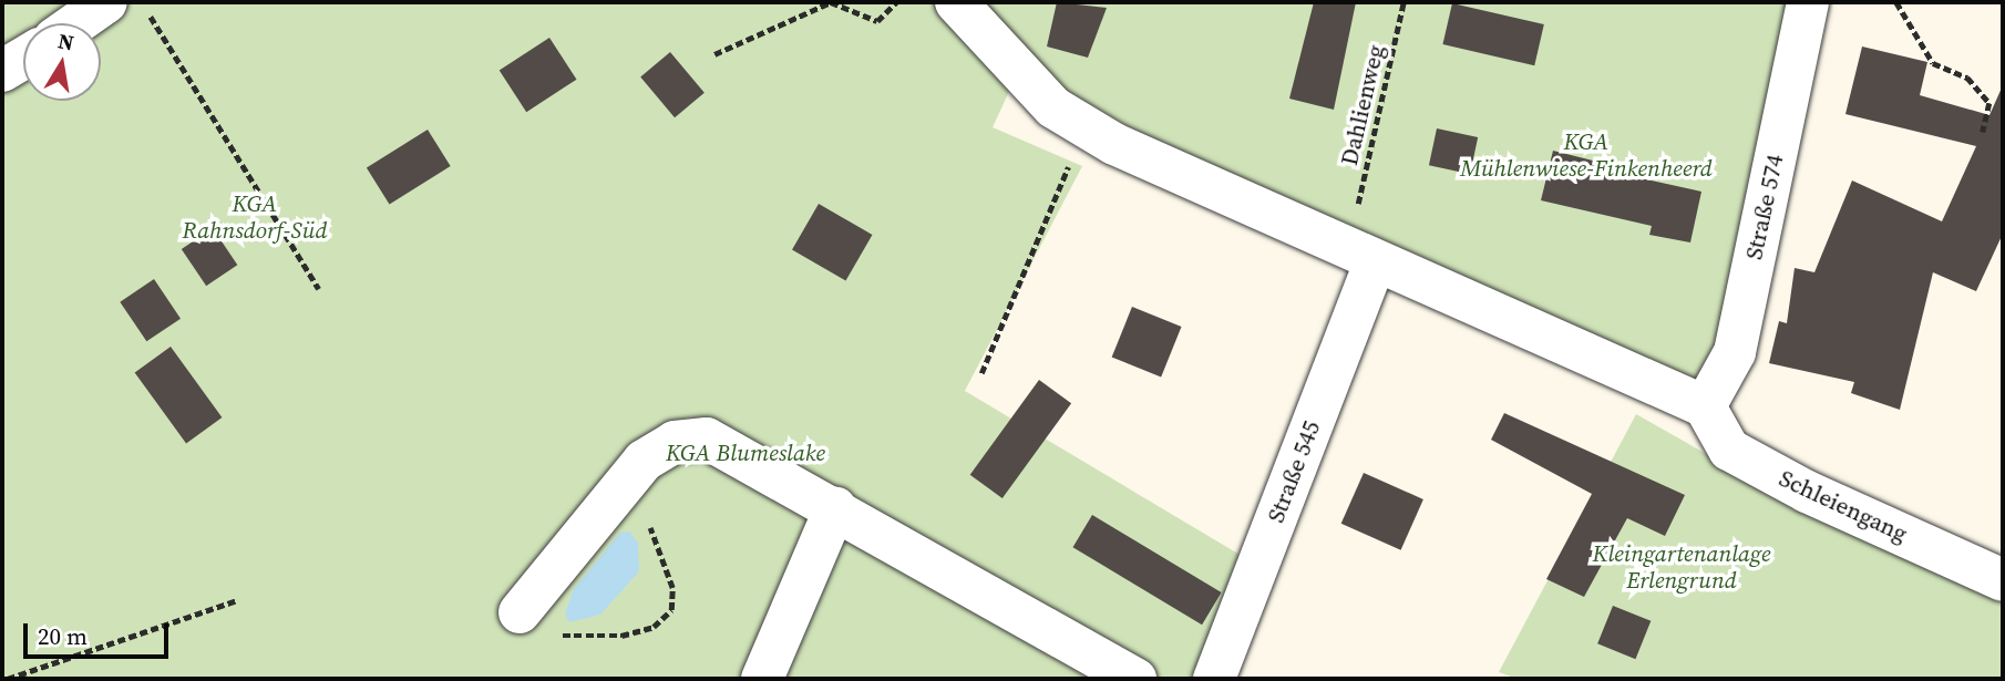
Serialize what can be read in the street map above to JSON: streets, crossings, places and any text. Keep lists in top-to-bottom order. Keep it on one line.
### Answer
{"streets":{"street":["Straße 574","Straße 545","Schleiengang"],"path":["Dahlienweg"]},"crossings":[["Straße 574","Schleiengang"]],"parks":["KGA Mühlenwiese-Finkenheerd","KGA Rahnsdorf-Süd","KGA Blumeslake","Kleingartenanlage Erlengrund"],"scale_bar":"20 m","north":"top"}
